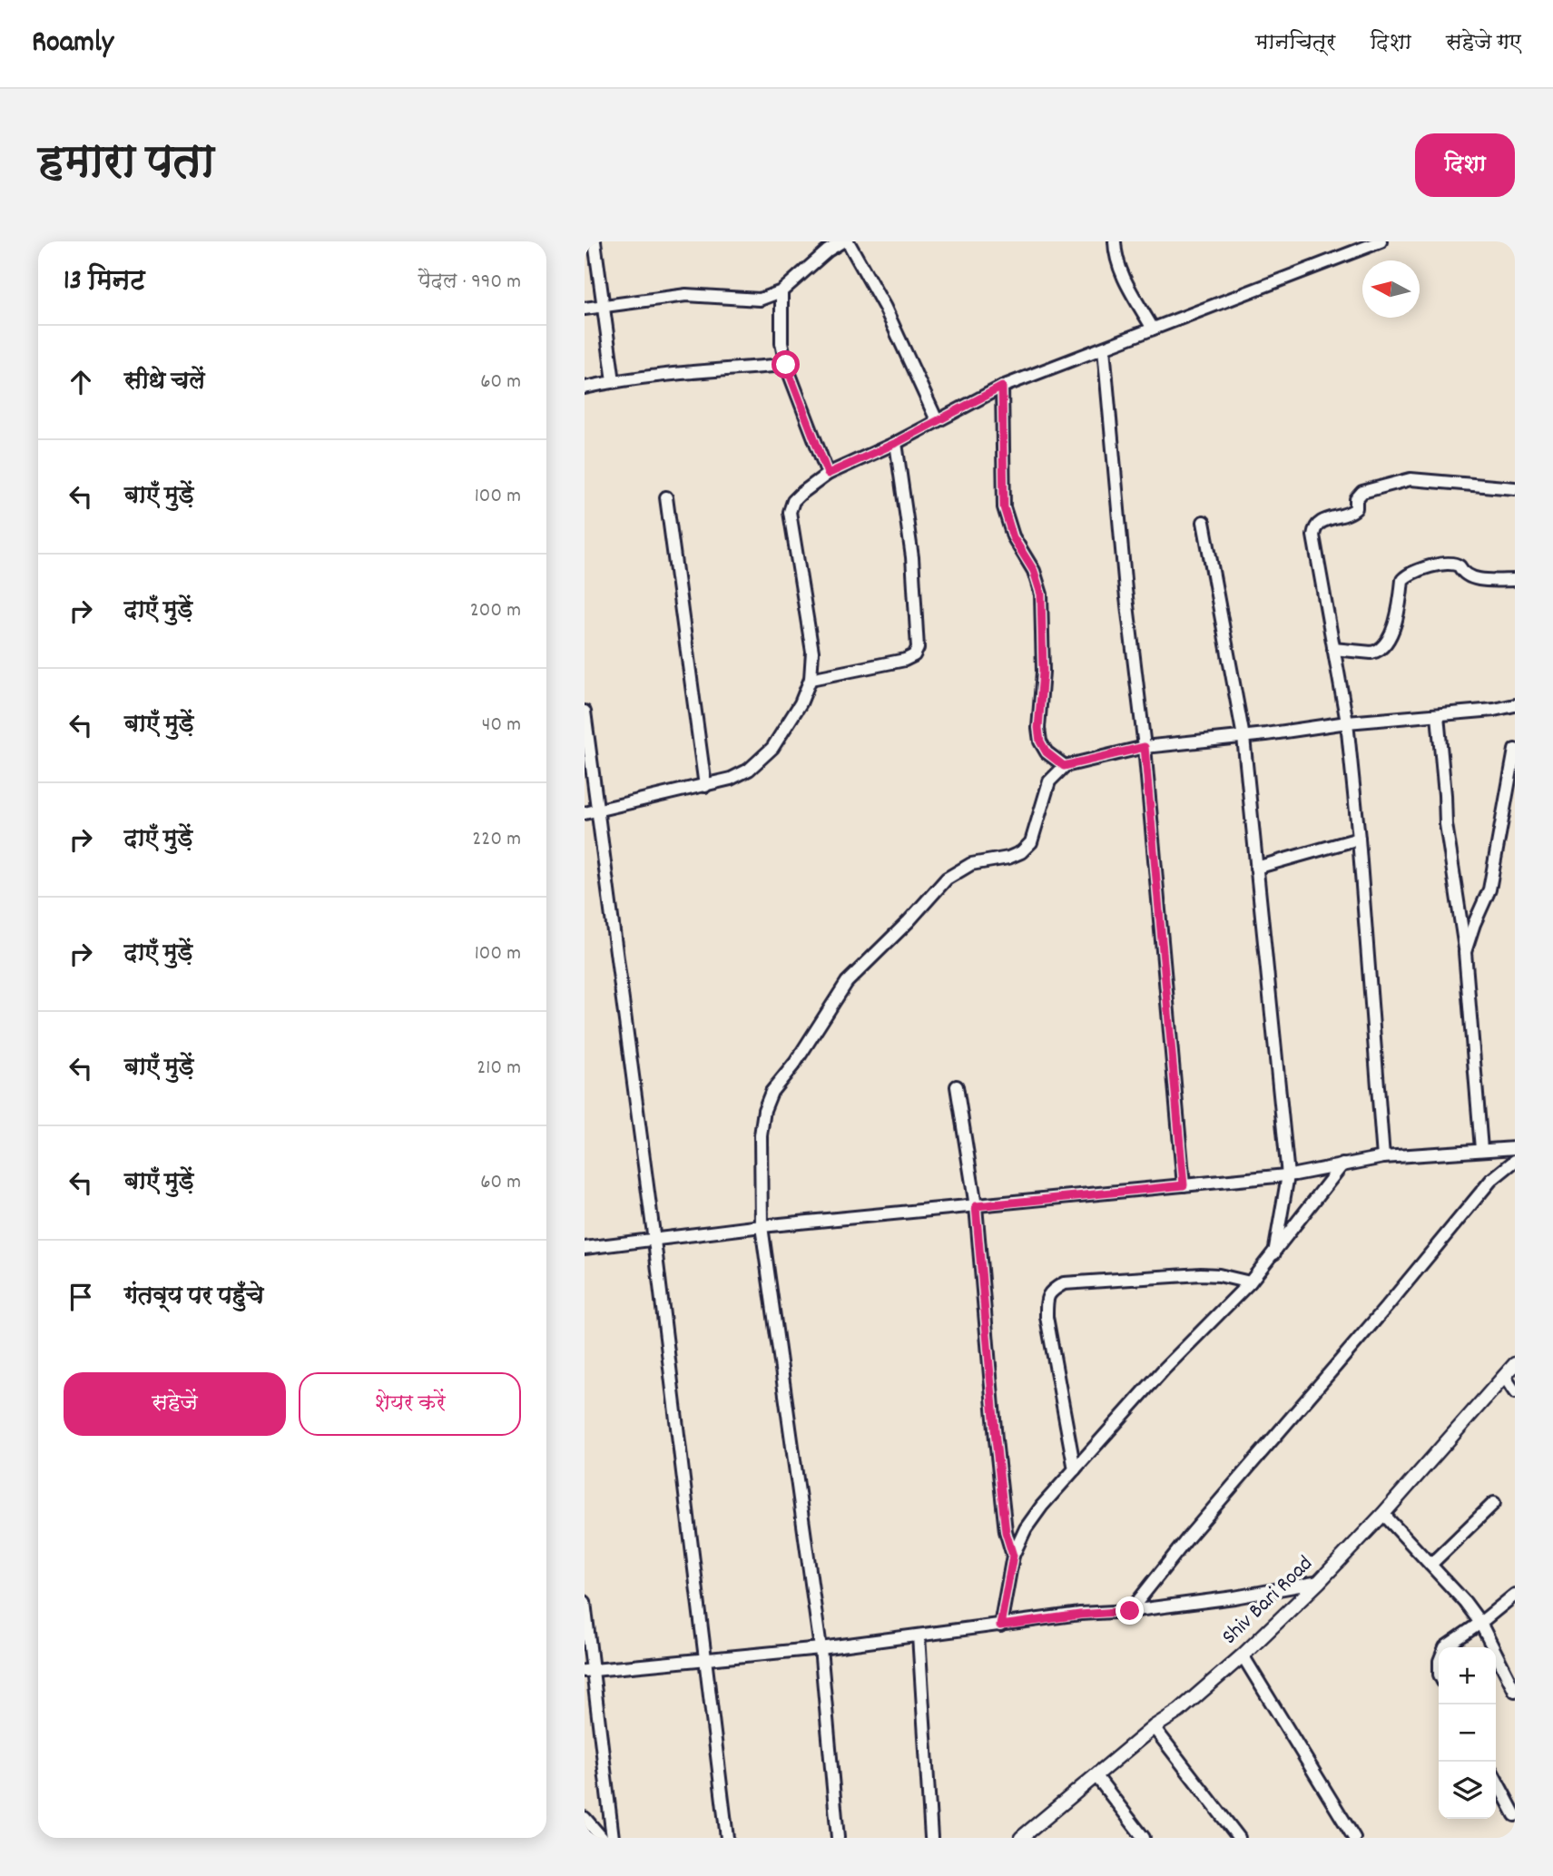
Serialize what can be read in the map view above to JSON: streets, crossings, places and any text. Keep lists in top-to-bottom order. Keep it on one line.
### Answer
{"streets":{"street":["Shiv Bari Road"]},"north":"left","page":{"header":"Roamly","nav":["मानचित्र","दिशा","सहेजे गए"],"title":"हमारा पता","buttons":["दिशा",["सहेजें","शेयर करें"]],"heading":["13 मिनट","पैदल · 990 m"],"list":[["सीधे चलें","60 m"],["बाएँ मुड़ें","100 m"],["दाएँ मुड़ें","200 m"],["बाएँ मुड़ें","40 m"],["दाएँ मुड़ें","220 m"],["दाएँ मुड़ें","100 m"],["बाएँ मुड़ें","210 m"],["बाएँ मुड़ें","60 m"],"गंतव्य पर पहुँचे"],"map_buttons":["+","−"]}}
